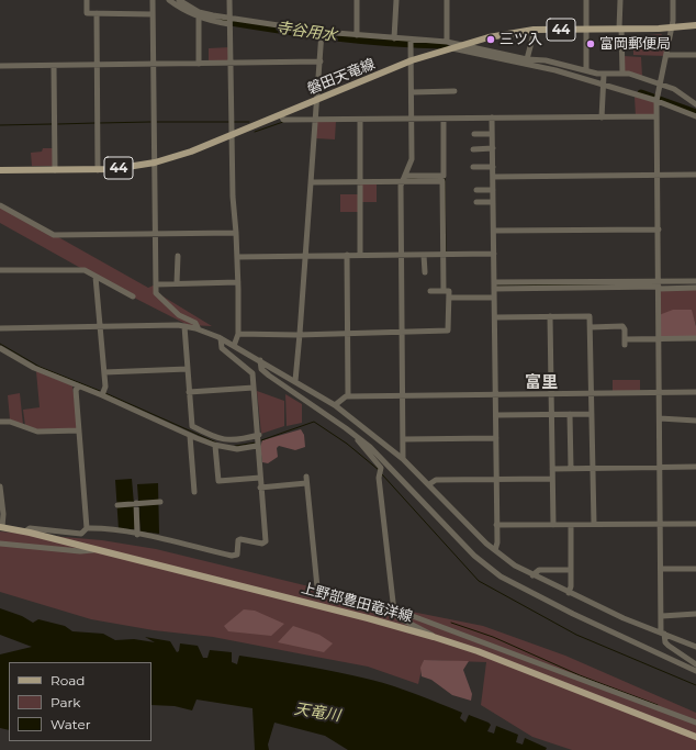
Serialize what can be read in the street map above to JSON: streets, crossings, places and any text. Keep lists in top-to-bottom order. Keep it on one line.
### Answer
{"streets":{"main road":["44","磐田天竜線","上野部豊田竜洋線"]},"districts":["富里"],"water":["寺谷用水","天竜川"],"places":["三ツ入","富岡郵便局"],"legend":["Road","Park","Water"]}
